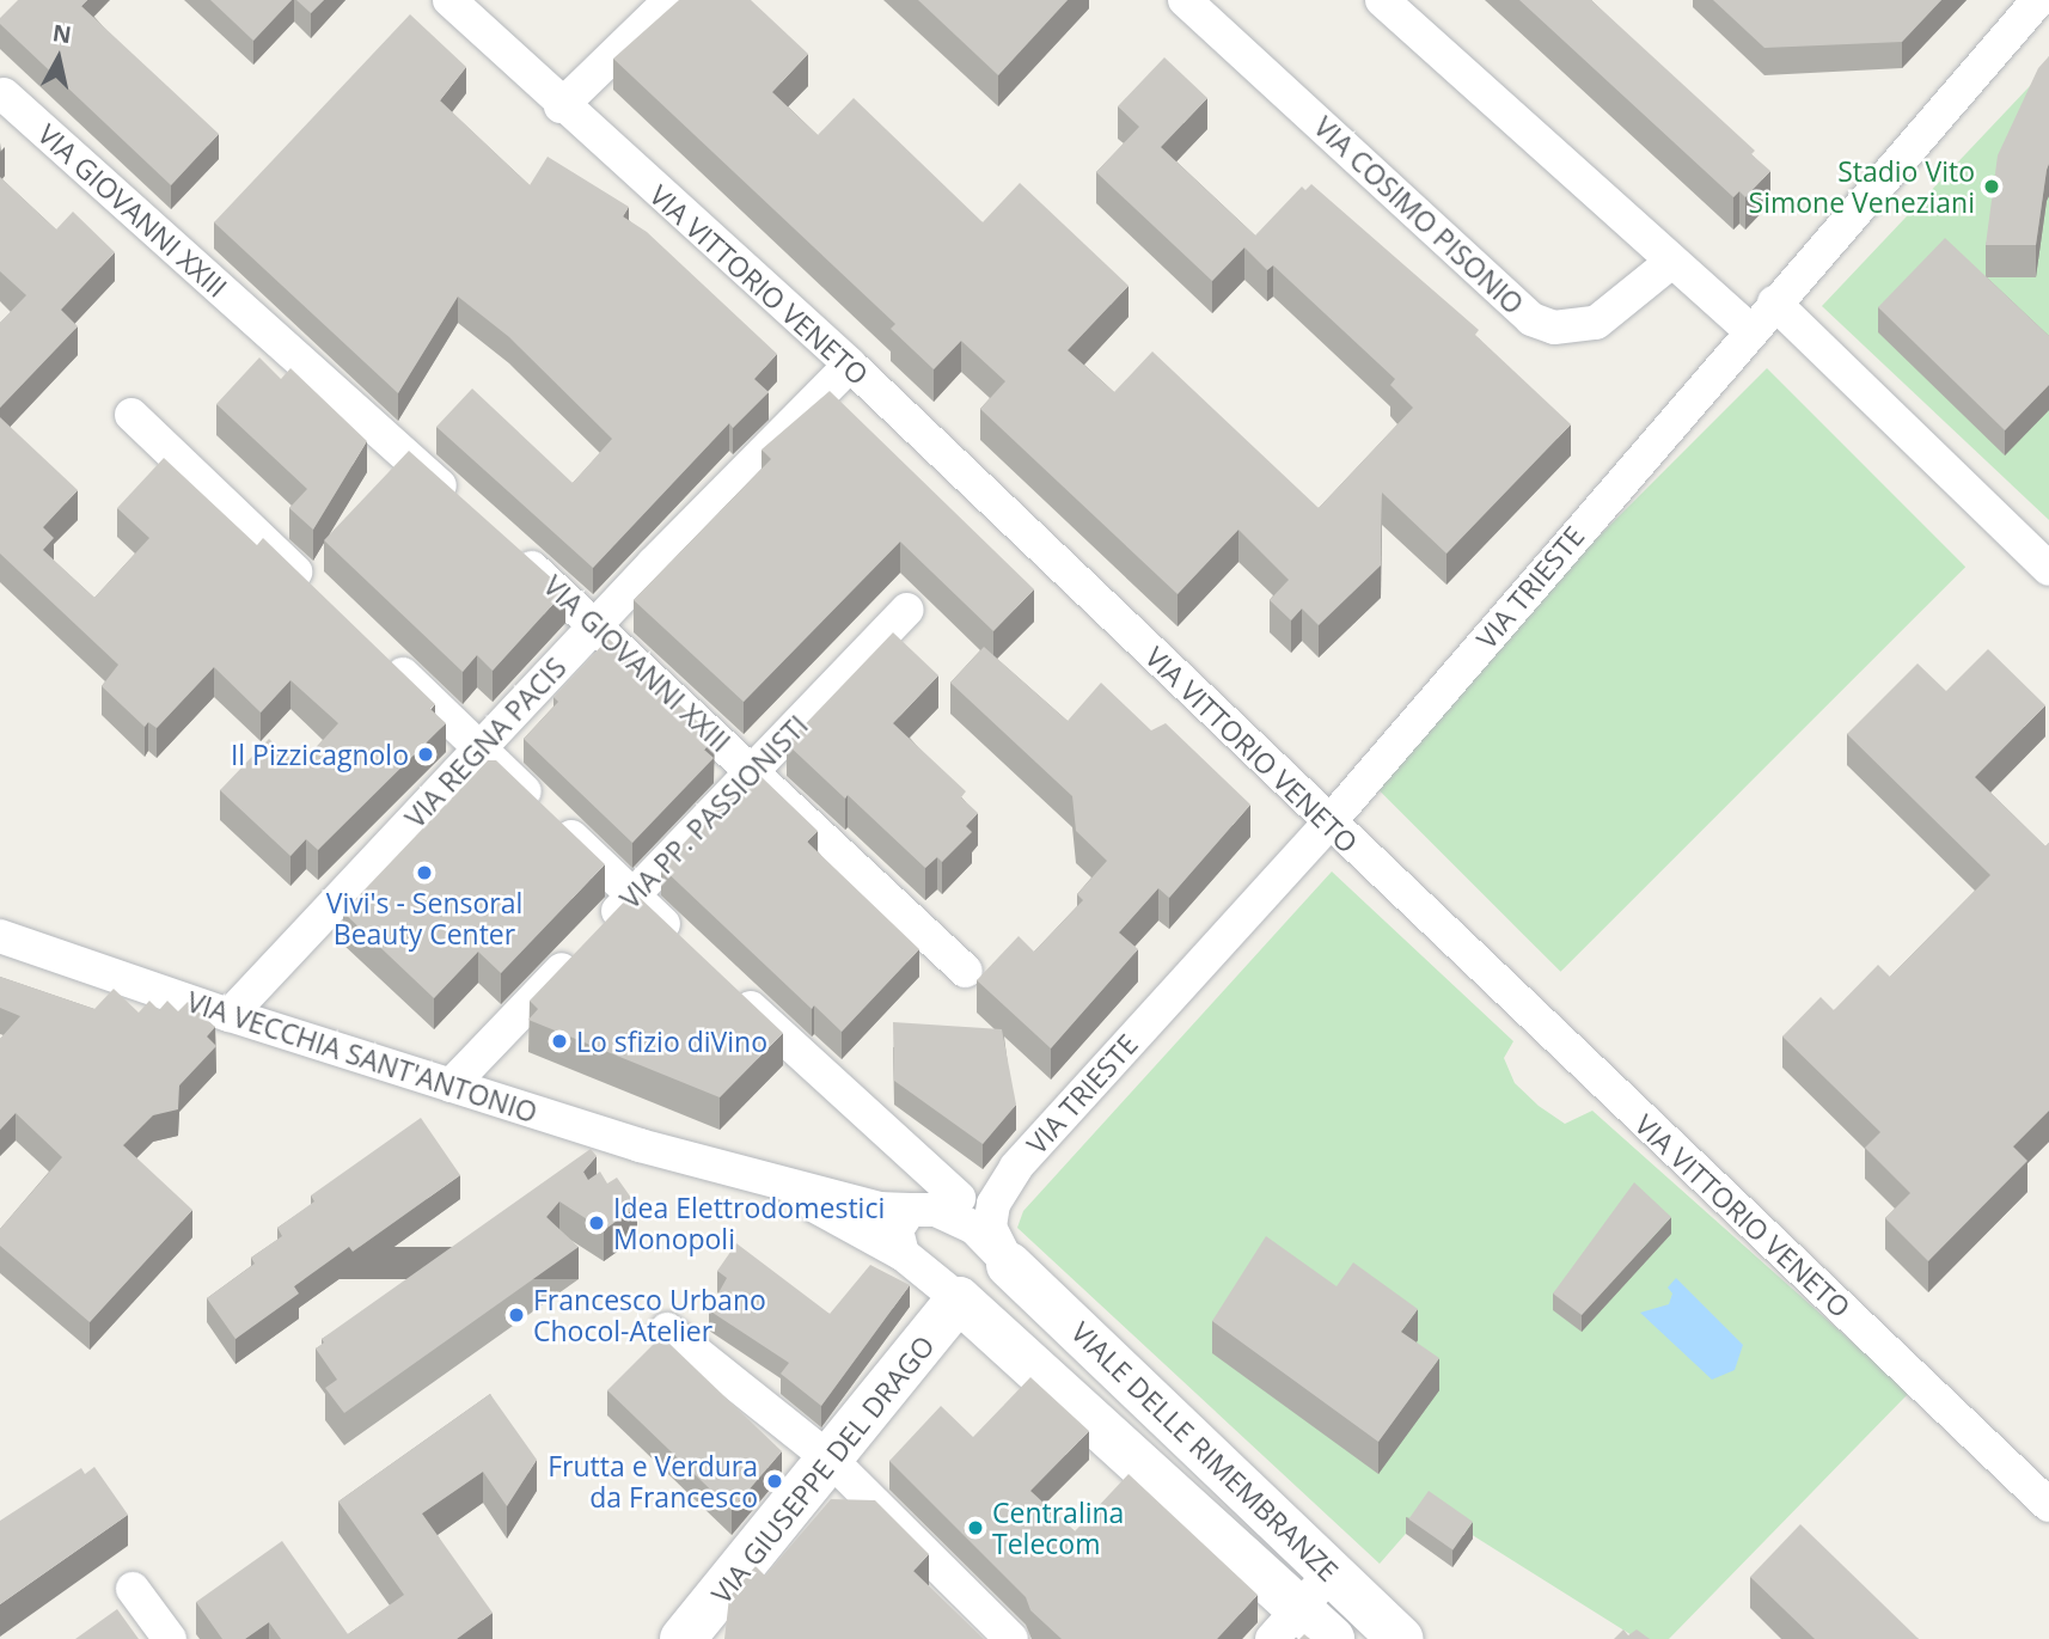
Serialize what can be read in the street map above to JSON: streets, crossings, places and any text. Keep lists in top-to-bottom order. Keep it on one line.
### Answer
{"streets":{"street":["VIA GIOVANNI XXIII","VIA COSIMO PISONIO","VIA VITTORIO VENETO","VIA TRIESTE","VIA REGNA PACIS","VIA PP. PASSIONISTI","VIA VECCHIA SANT'ANTONIO","VIALE DELLE RIMEMBRANZE","VIA GIUSEPPE DEL DRAGO"]},"crossings":[["VIA GIOVANNI XXIII","VIA REGNA PACIS"],["VIA GIOVANNI XXIII","VIA PP. PASSIONISTI"],["VIA VITTORIO VENETO","VIA TRIESTE"],["VIA VITTORIO VENETO","VIA REGNA PACIS"],["VIA REGNA PACIS","VIA VECCHIA SANT'ANTONIO"],["VIA PP. PASSIONISTI","VIA VECCHIA SANT'ANTONIO"],["VIA VECCHIA SANT'ANTONIO","VIALE DELLE RIMEMBRANZE"],["VIA VECCHIA SANT'ANTONIO","VIA GIUSEPPE DEL DRAGO"],["VIALE DELLE RIMEMBRANZE","VIA GIUSEPPE DEL DRAGO"]],"places":["Stadio Vito Simone Veneziani","Il Pizzicagnolo","Vivi's - Sensoral Beauty Center","Lo sfizio diVino","Idea Elettrodomestici Monopoli","Francesco Urbano Chocol-Atelier","Frutta e Verdura da Francesco","Centralina Telecom"],"north":"top"}
